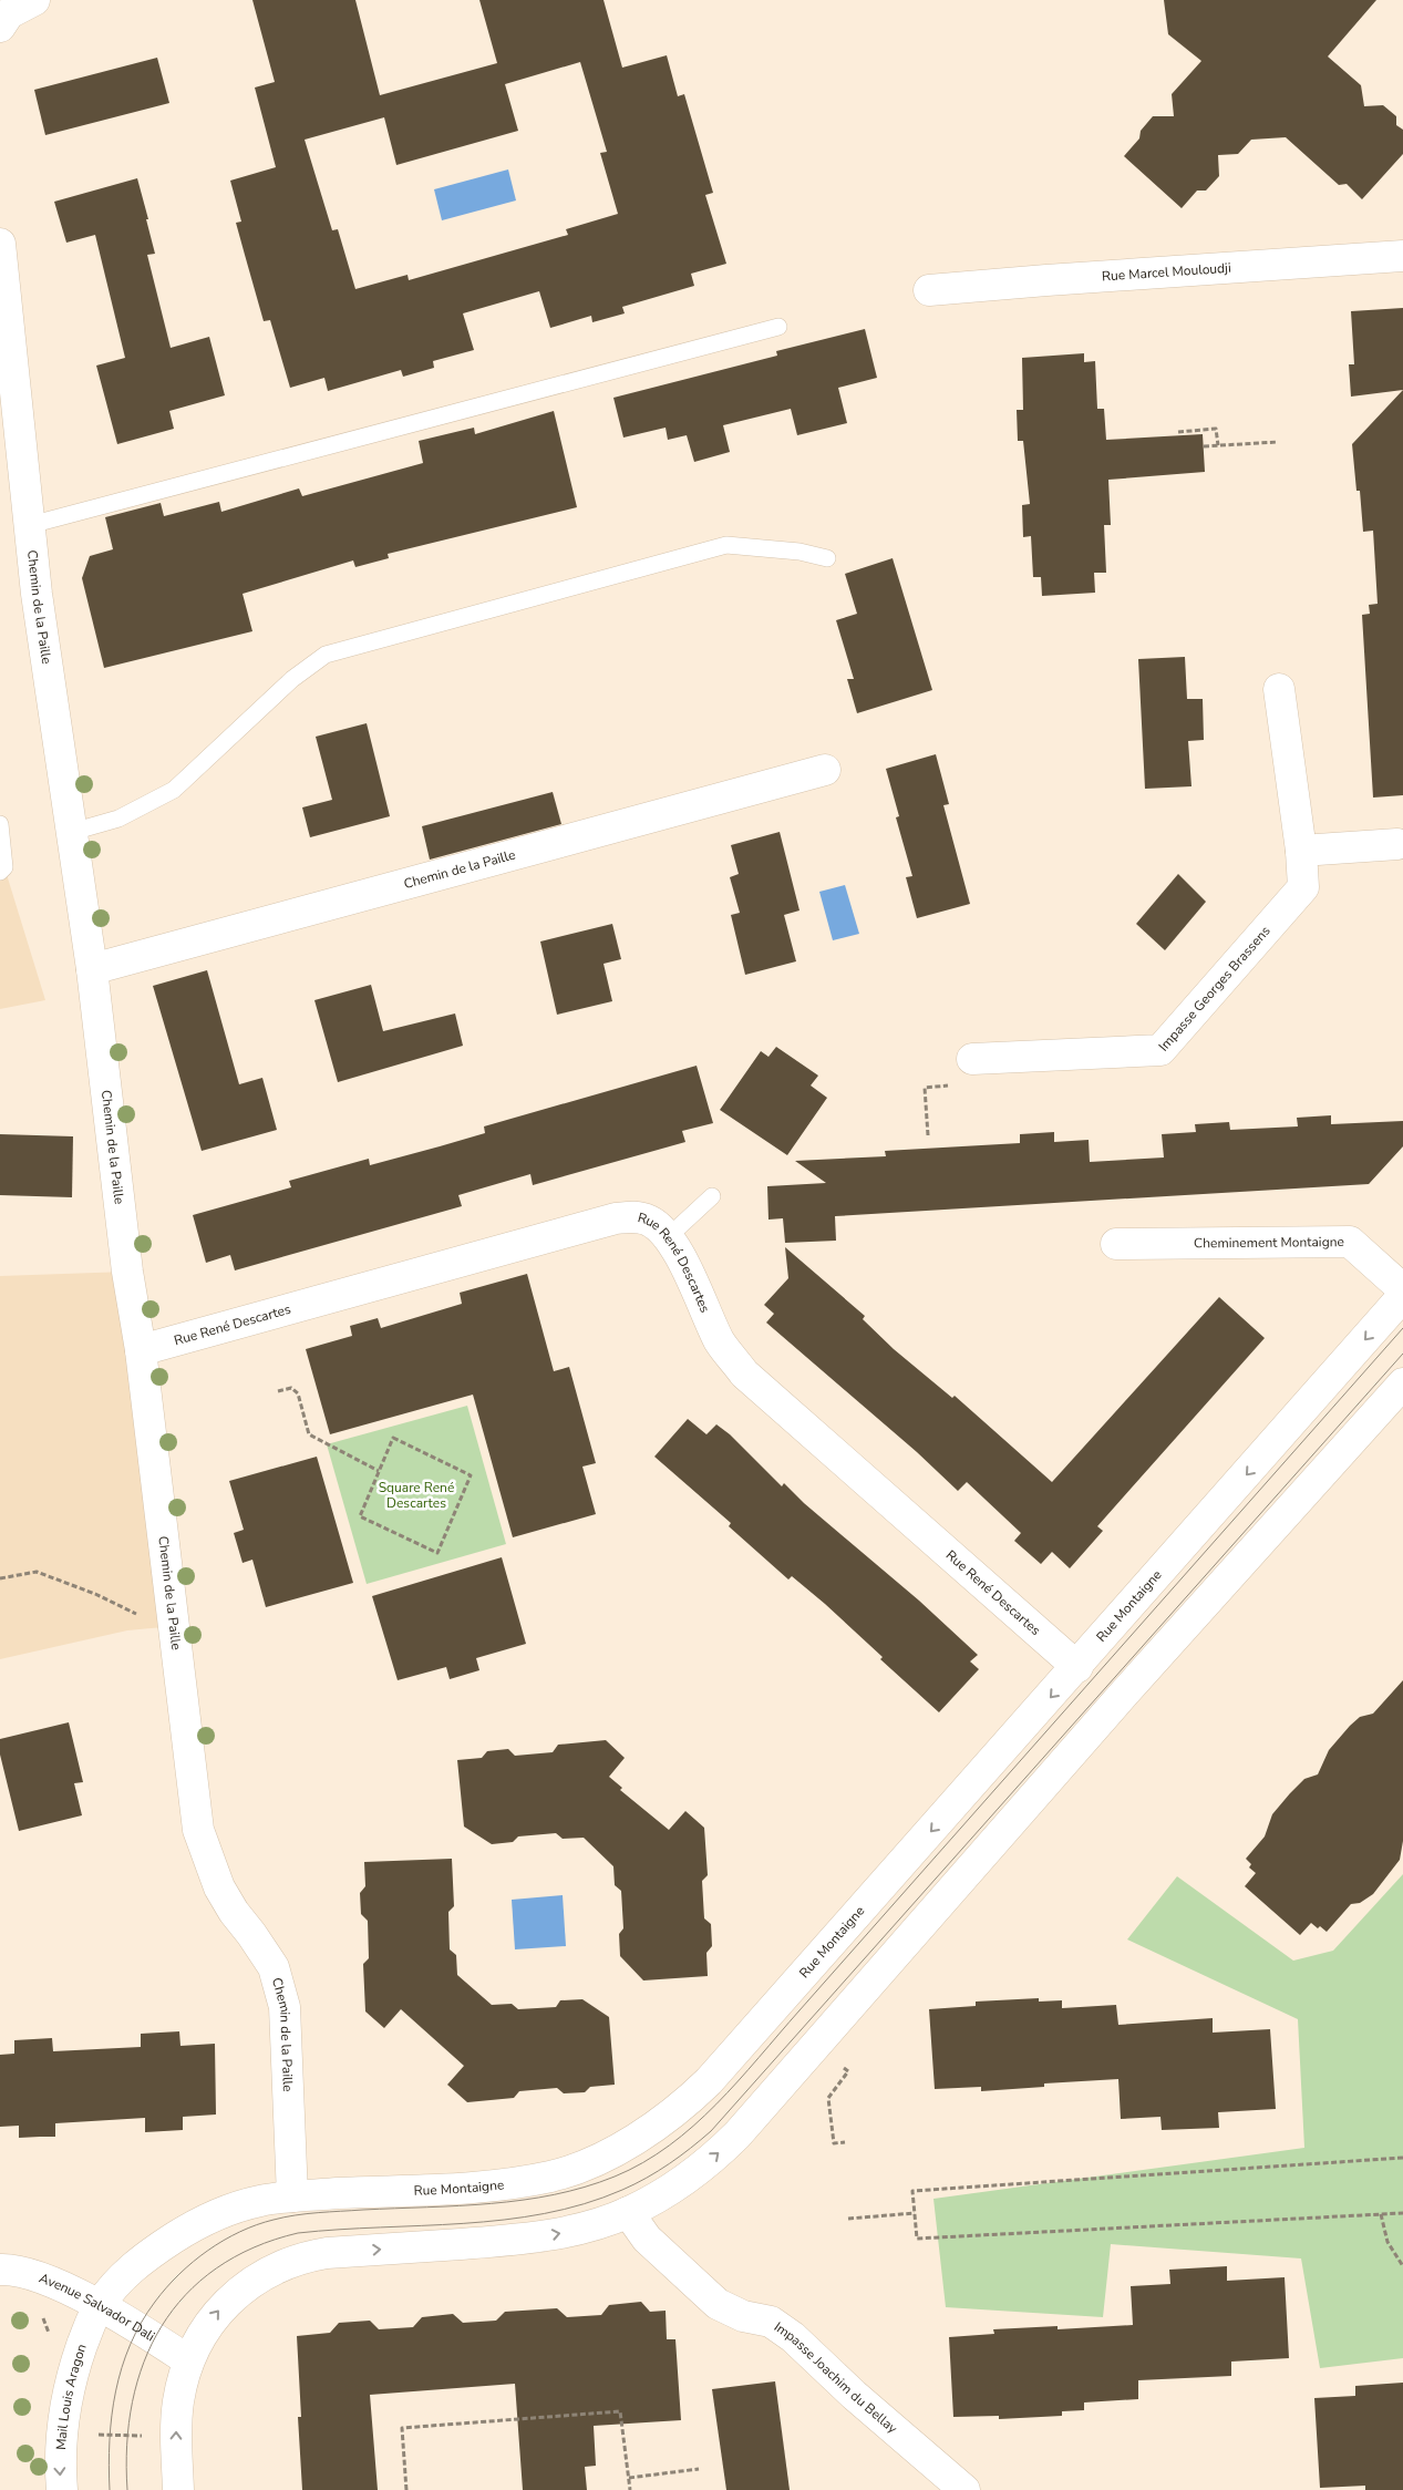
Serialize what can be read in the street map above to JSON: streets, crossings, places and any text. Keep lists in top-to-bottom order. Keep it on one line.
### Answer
{"streets":{"street":["Rue Marcel Mouloudji","Chemin de la Paille","Impasse Georges Brassens","Cheminement Montaigne","Rue René Descartes","Rue Montaigne","Avenue Salvador Dali","Impasse Joachim du Bellay","Mail Louis Aragon"]},"crossings":[["Chemin de la Paille","Rue René Descartes"],["Chemin de la Paille","Rue Montaigne"],["Rue René Descartes","Rue Montaigne"],["Rue Montaigne","Avenue Salvador Dali"],["Rue Montaigne","Mail Louis Aragon"],["Avenue Salvador Dali","Mail Louis Aragon"]],"parks":["Square René Descartes"]}
